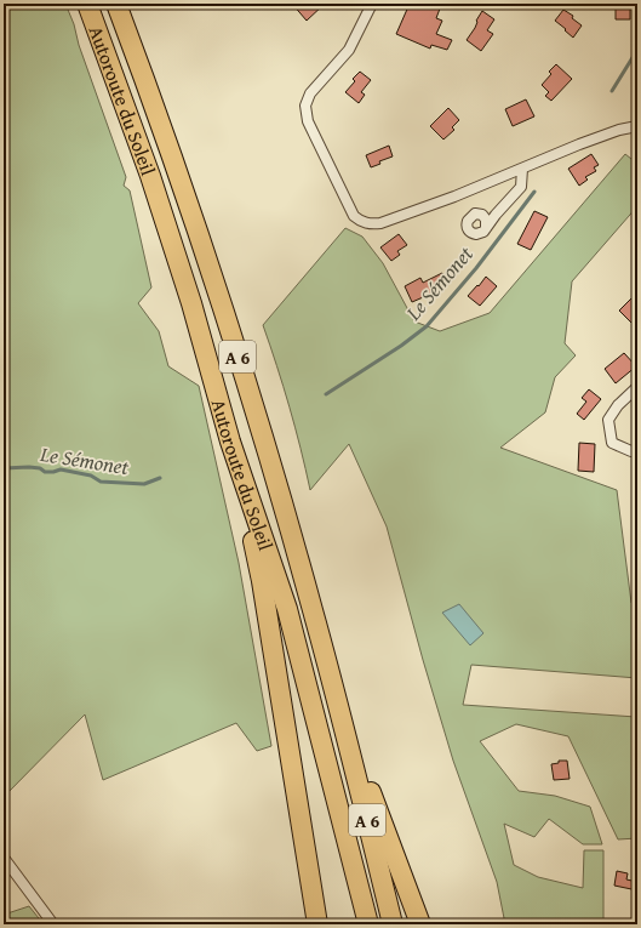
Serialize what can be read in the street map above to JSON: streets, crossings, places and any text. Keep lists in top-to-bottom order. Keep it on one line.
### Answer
{"streets":{"highway":["Autoroute du Soleil","A 6"]},"water":["Le Sémonet"]}
